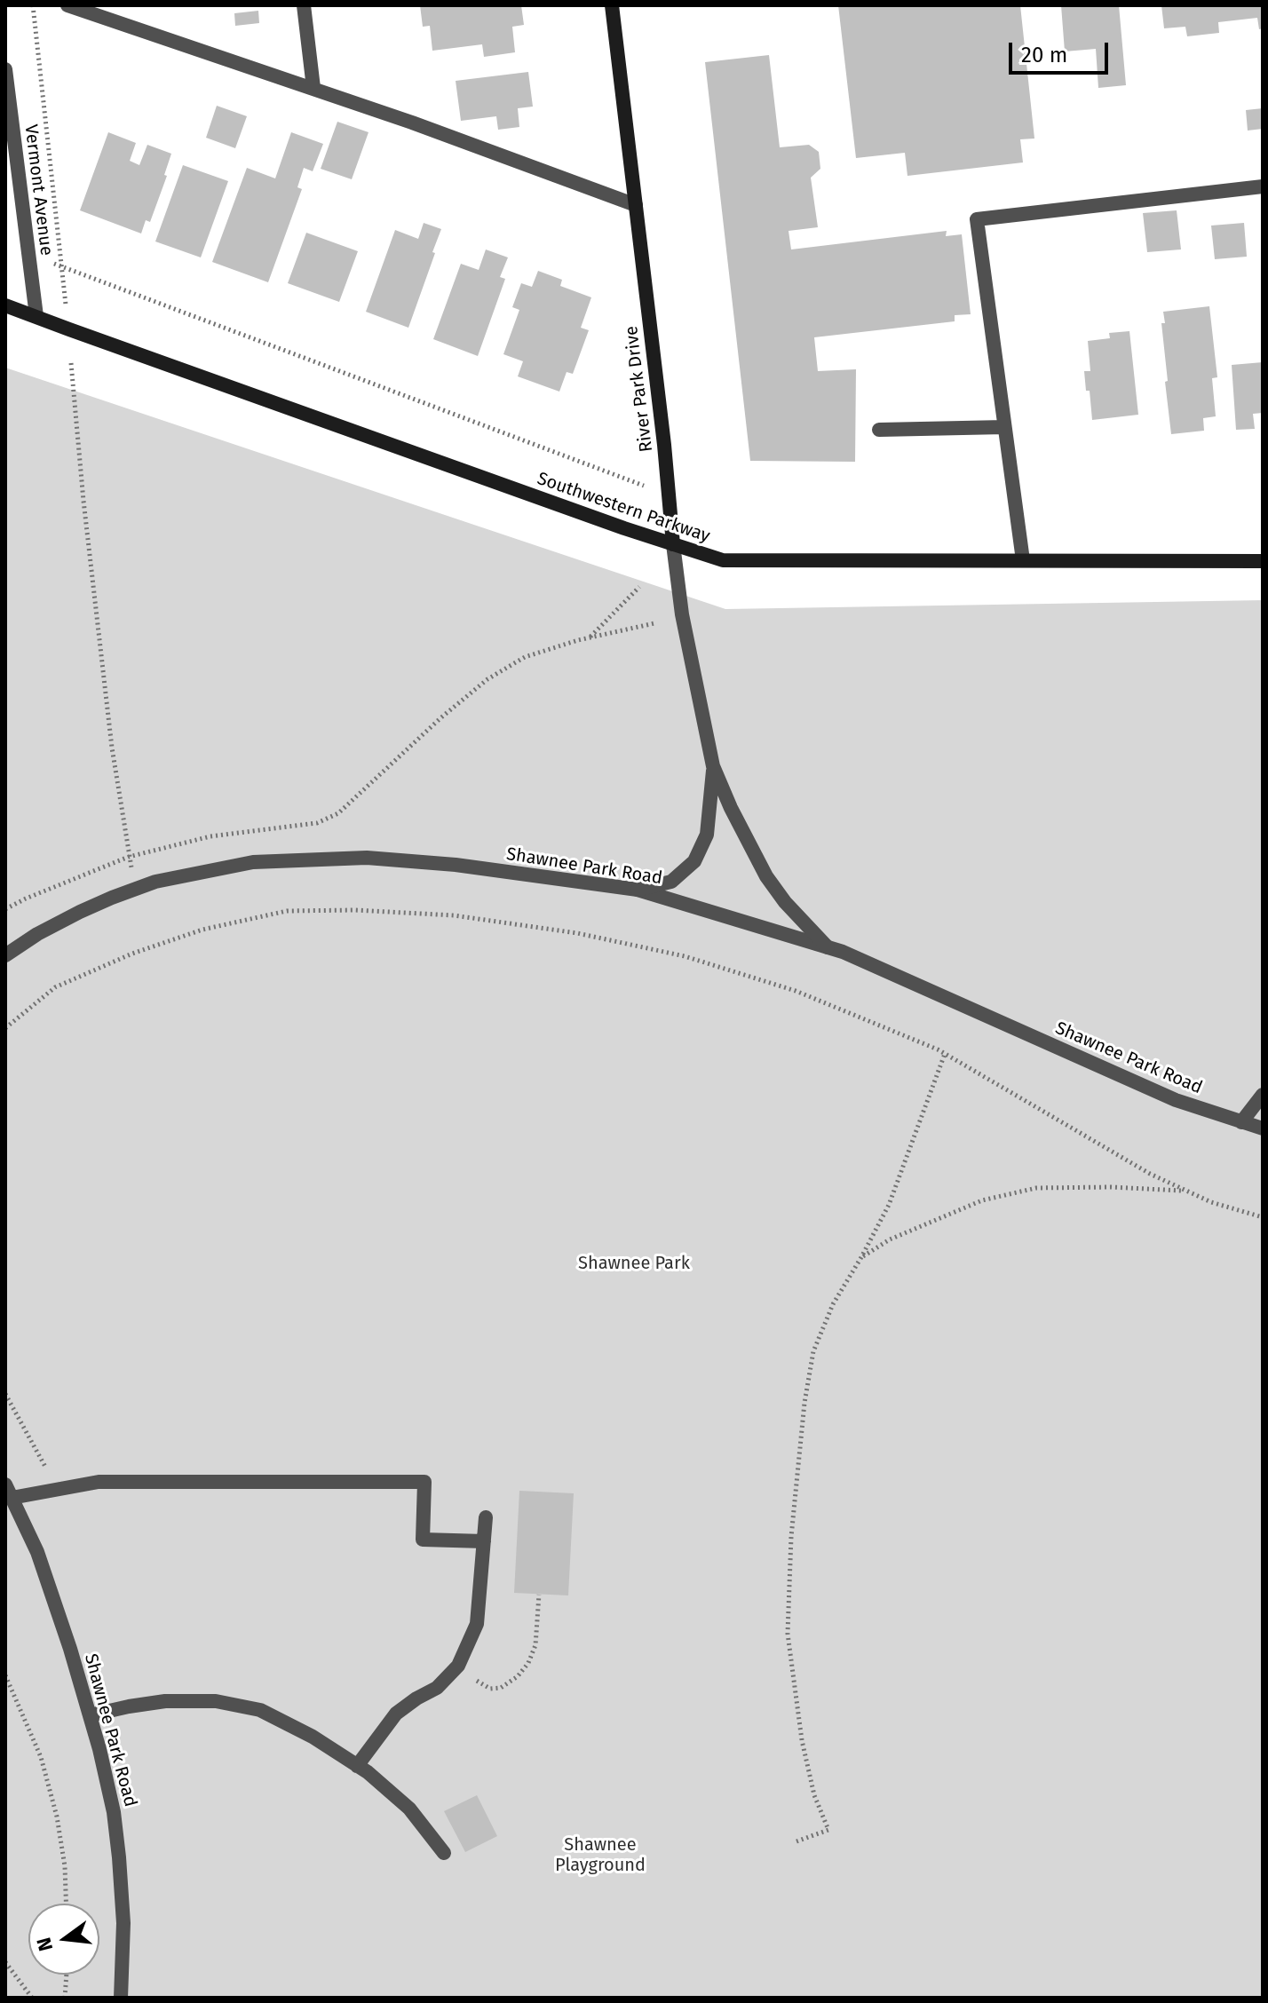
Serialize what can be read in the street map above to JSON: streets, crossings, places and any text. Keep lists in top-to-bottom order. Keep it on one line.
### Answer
{"streets":{"street":["Vermont Avenue","River Park Drive","Southwestern Parkway","Shawnee Park Road"]},"crossings":[["Vermont Avenue","Southwestern Parkway"],["River Park Drive","Southwestern Parkway"],["River Park Drive","Shawnee Park Road"]],"parks":["Shawnee Park","Shawnee Playground"],"scale_bar":"20 m","north":"left"}
